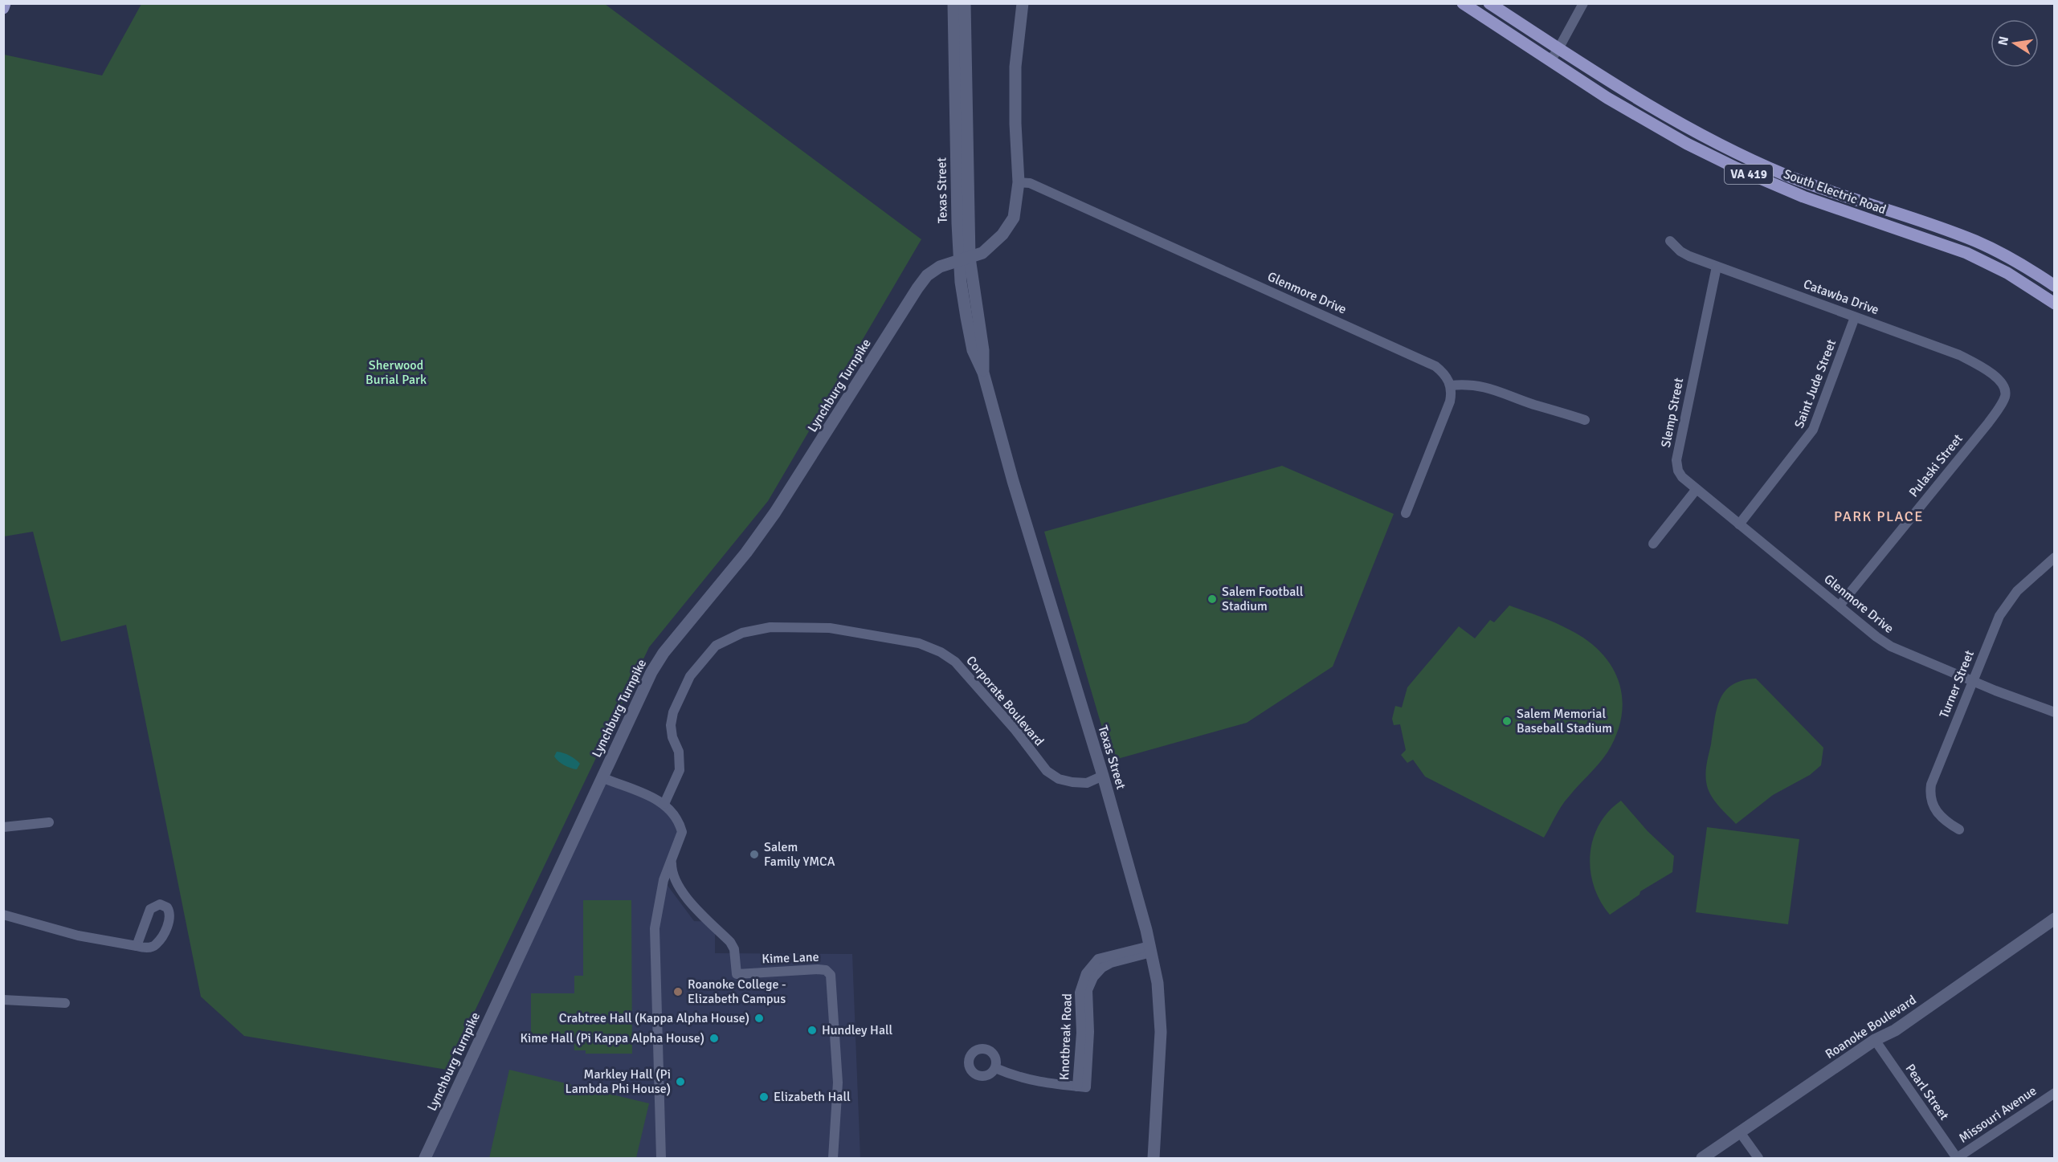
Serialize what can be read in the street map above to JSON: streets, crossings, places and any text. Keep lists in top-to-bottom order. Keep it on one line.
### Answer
{"streets":{"main road":["VA 419","Texas Street","South Electric Road","Lynchburg Turnpike","Roanoke Boulevard"],"street":["Glenmore Drive","Catawba Drive","Saint Jude Street","Slemp Street","Pulaski Street","Turner Street","Corporate Boulevard","Kime Lane","Knotbreak Road","Pearl Street","Missouri Avenue"]},"crossings":[["Texas Street","Lynchburg Turnpike"],["Texas Street","Corporate Boulevard"],["Texas Street","Knotbreak Road"],["Glenmore Drive","Saint Jude Street"],["Glenmore Drive","Lynchburg Turnpike"],["Glenmore Drive","Slemp Street"],["Glenmore Drive","Pulaski Street"],["Glenmore Drive","Turner Street"],["Catawba Drive","Saint Jude Street"],["Catawba Drive","Slemp Street"],["Catawba Drive","Pulaski Street"],["Corporate Boulevard","Kime Lane"],["Roanoke Boulevard","Pearl Street"],["Pearl Street","Missouri Avenue"]],"districts":["PARK PLACE"],"parks":["Sherwood Burial Park"],"places":["Salem Football Stadium","Salem Memorial Baseball Stadium","Salem Family YMCA","Roanoke College - Elizabeth Campus","Crabtree Hall (Kappa Alpha House)","Hundley Hall","Kime Hall (Pi Kappa Alpha House)","Markley Hall (Pi Lambda Phi House)","Elizabeth Hall"],"north":"left"}
